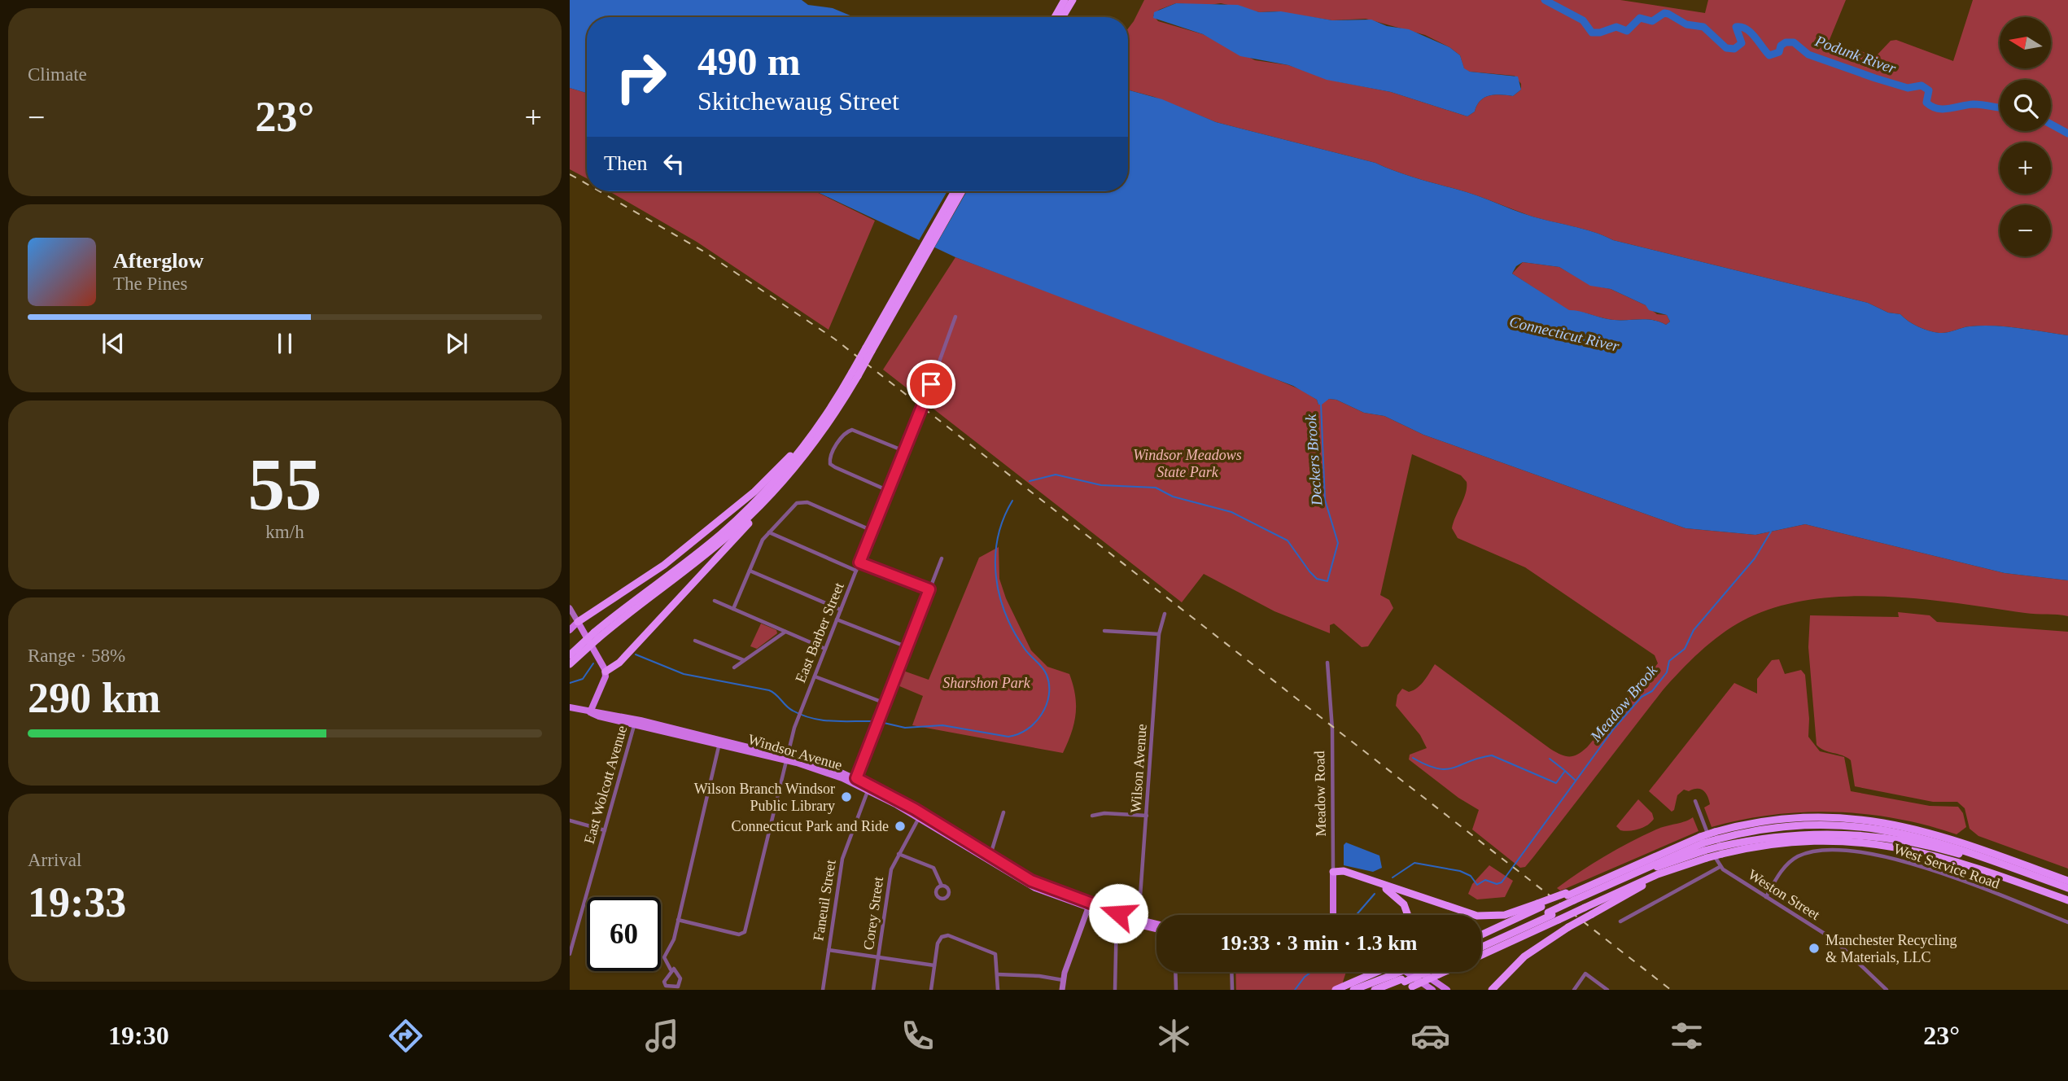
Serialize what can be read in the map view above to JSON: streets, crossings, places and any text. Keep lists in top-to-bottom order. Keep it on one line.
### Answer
{"streets":{"main road":["Windsor Avenue","Meadow Road"],"street":["East Barber Street","Wilson Avenue","East Wolcott Avenue","West Service Road","Weston Street","Faneuil Street","Corey Street"]},"crossings":[["East Barber Street","Windsor Avenue"],["Windsor Avenue","Wilson Avenue"],["Windsor Avenue","East Wolcott Avenue"],["Windsor Avenue","Faneuil Street"],["Windsor Avenue","Corey Street"],["West Service Road","Weston Street"]],"water":["Podunk River","Connecticut River","Deckers Brook","Meadow Brook"],"parks":["Windsor Meadows State Park","Sharshon Park"],"places":["Wilson Branch Windsor Public Library","Connecticut Park and Ride","Manchester Recycling & Materials, LLC"],"north":"left","page":{"tile":["Climate",["55","km/h"],["Range · 58%","290 km"],["Arrival","19:33"]],"map_buttons":["+","−"],"turn":["490 m","Skitchewaug Street"],"heat":["−","23°","+"],"then":"Then","song":["Afterglow","The Pines"],"limit":"60","trip":"19:33 · 3 min · 1.3 km","tabs":["19:30","23°"]}}
